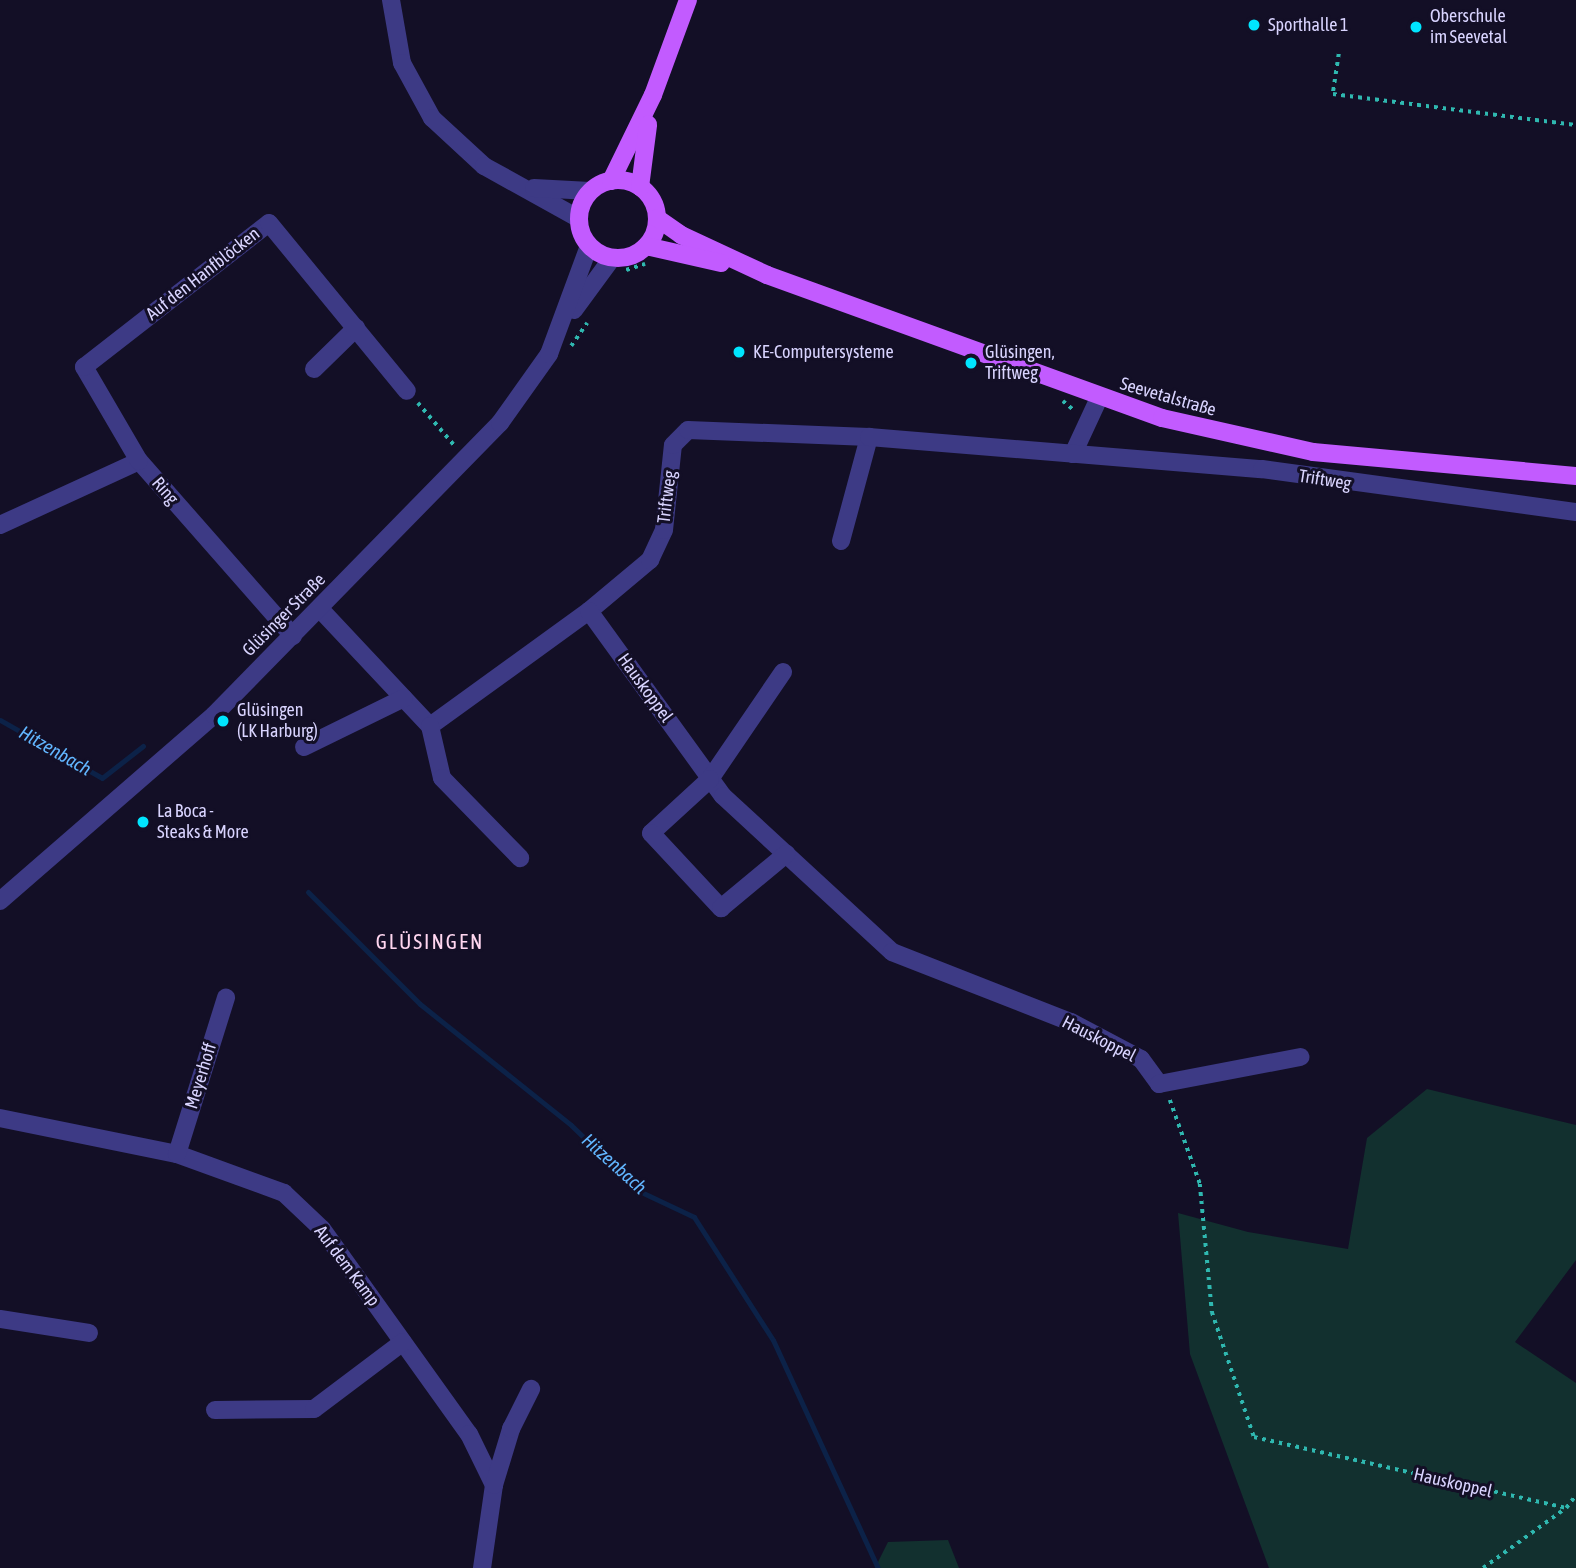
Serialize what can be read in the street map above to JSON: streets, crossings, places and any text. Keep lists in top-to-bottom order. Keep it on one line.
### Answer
{"streets":{"main road":["Seevetalstraße"],"street":["Auf den Hanfblöcken","Triftweg","Ring","Glüsinger Straße","Hauskoppel","Meyerhoff","Auf dem Kamp"]},"crossings":[["Auf den Hanfblöcken","Ring"],["Seevetalstraße","Glüsinger Straße"],["Triftweg","Hauskoppel"],["Ring","Glüsinger Straße"],["Meyerhoff","Auf dem Kamp"]],"districts":["GLÜSINGEN"],"water":["Hitzenbach"],"places":["Sporthalle 1","Oberschule im Seevetal","KE-Computersysteme","Glüsingen, Triftweg","Glüsingen (LK Harburg)","La Boca - Steaks & More"]}
